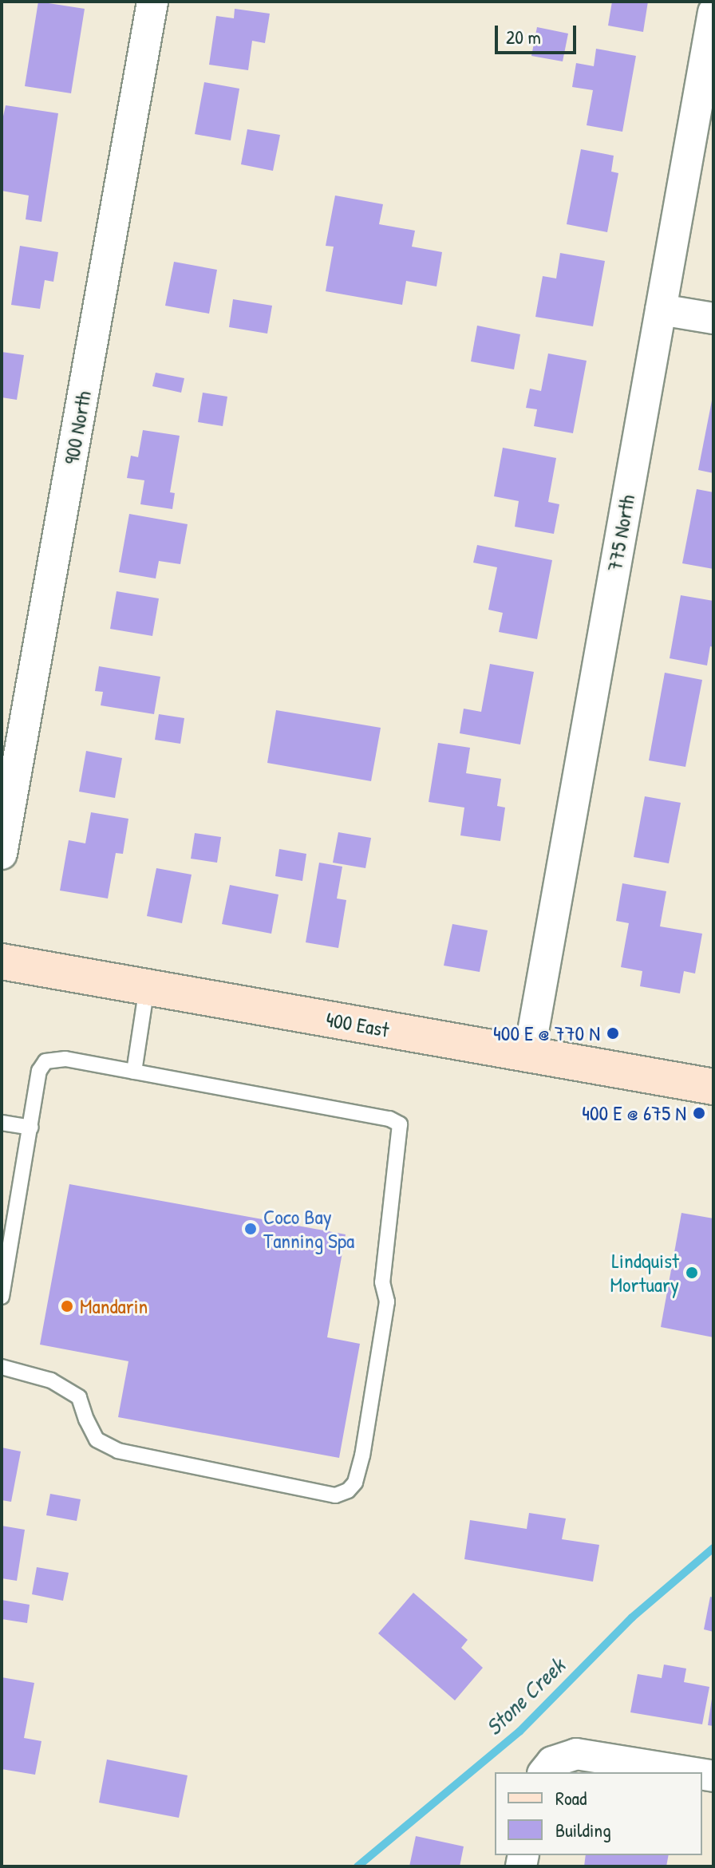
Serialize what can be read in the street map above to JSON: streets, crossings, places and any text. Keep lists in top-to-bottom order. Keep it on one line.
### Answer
{"streets":{"main road":["400 East"],"street":["900 North","775 North"]},"crossings":[["775 North","400 East"]],"water":["Stone Creek"],"places":["400 E @ 770 N","400 E @ 675 N","Coco Bay Tanning Spa","Lindquist Mortuary","Mandarin"],"legend":["Road","Building"],"scale_bar":"20 m"}
